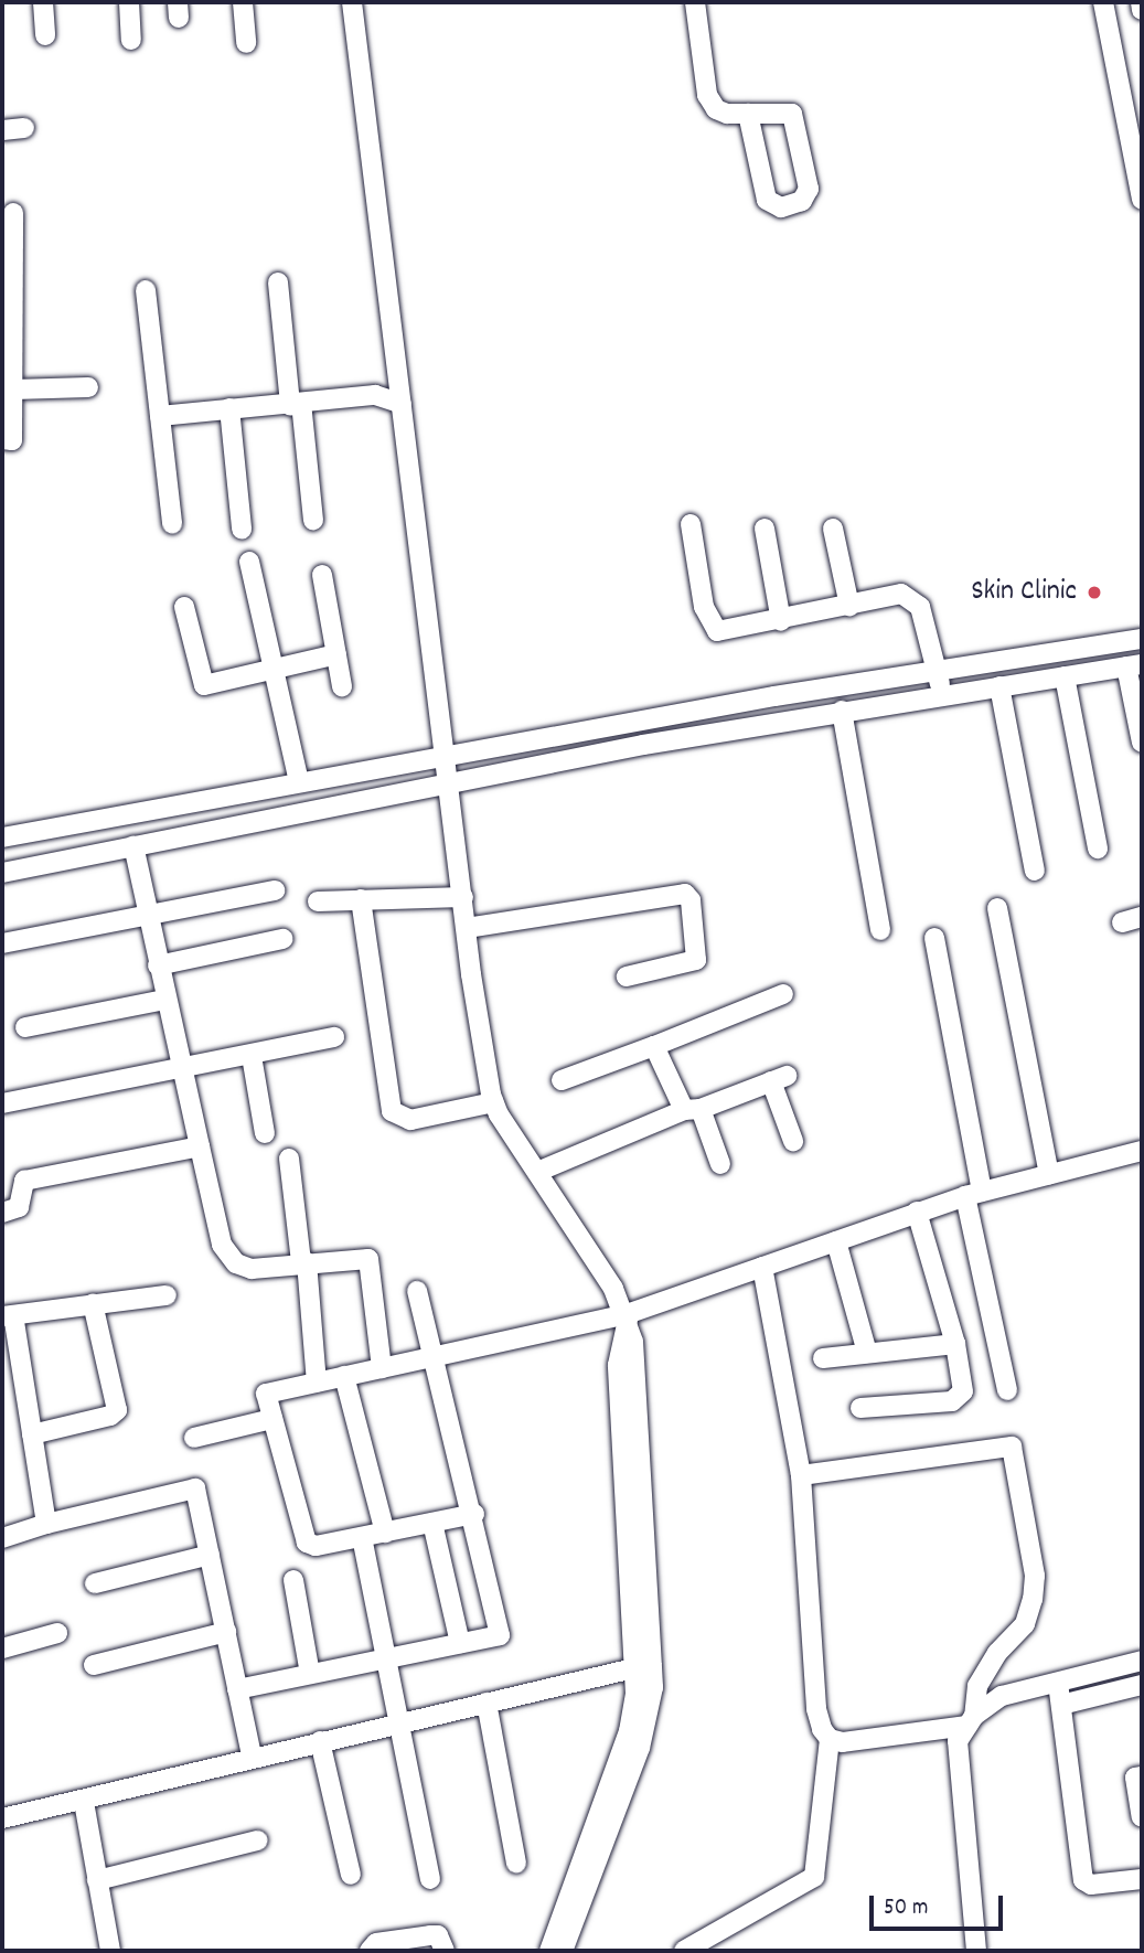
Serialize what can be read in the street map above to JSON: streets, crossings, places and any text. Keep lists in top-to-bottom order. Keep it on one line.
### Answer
{"places":["Skin Clinic"],"scale_bar":"50 m"}
